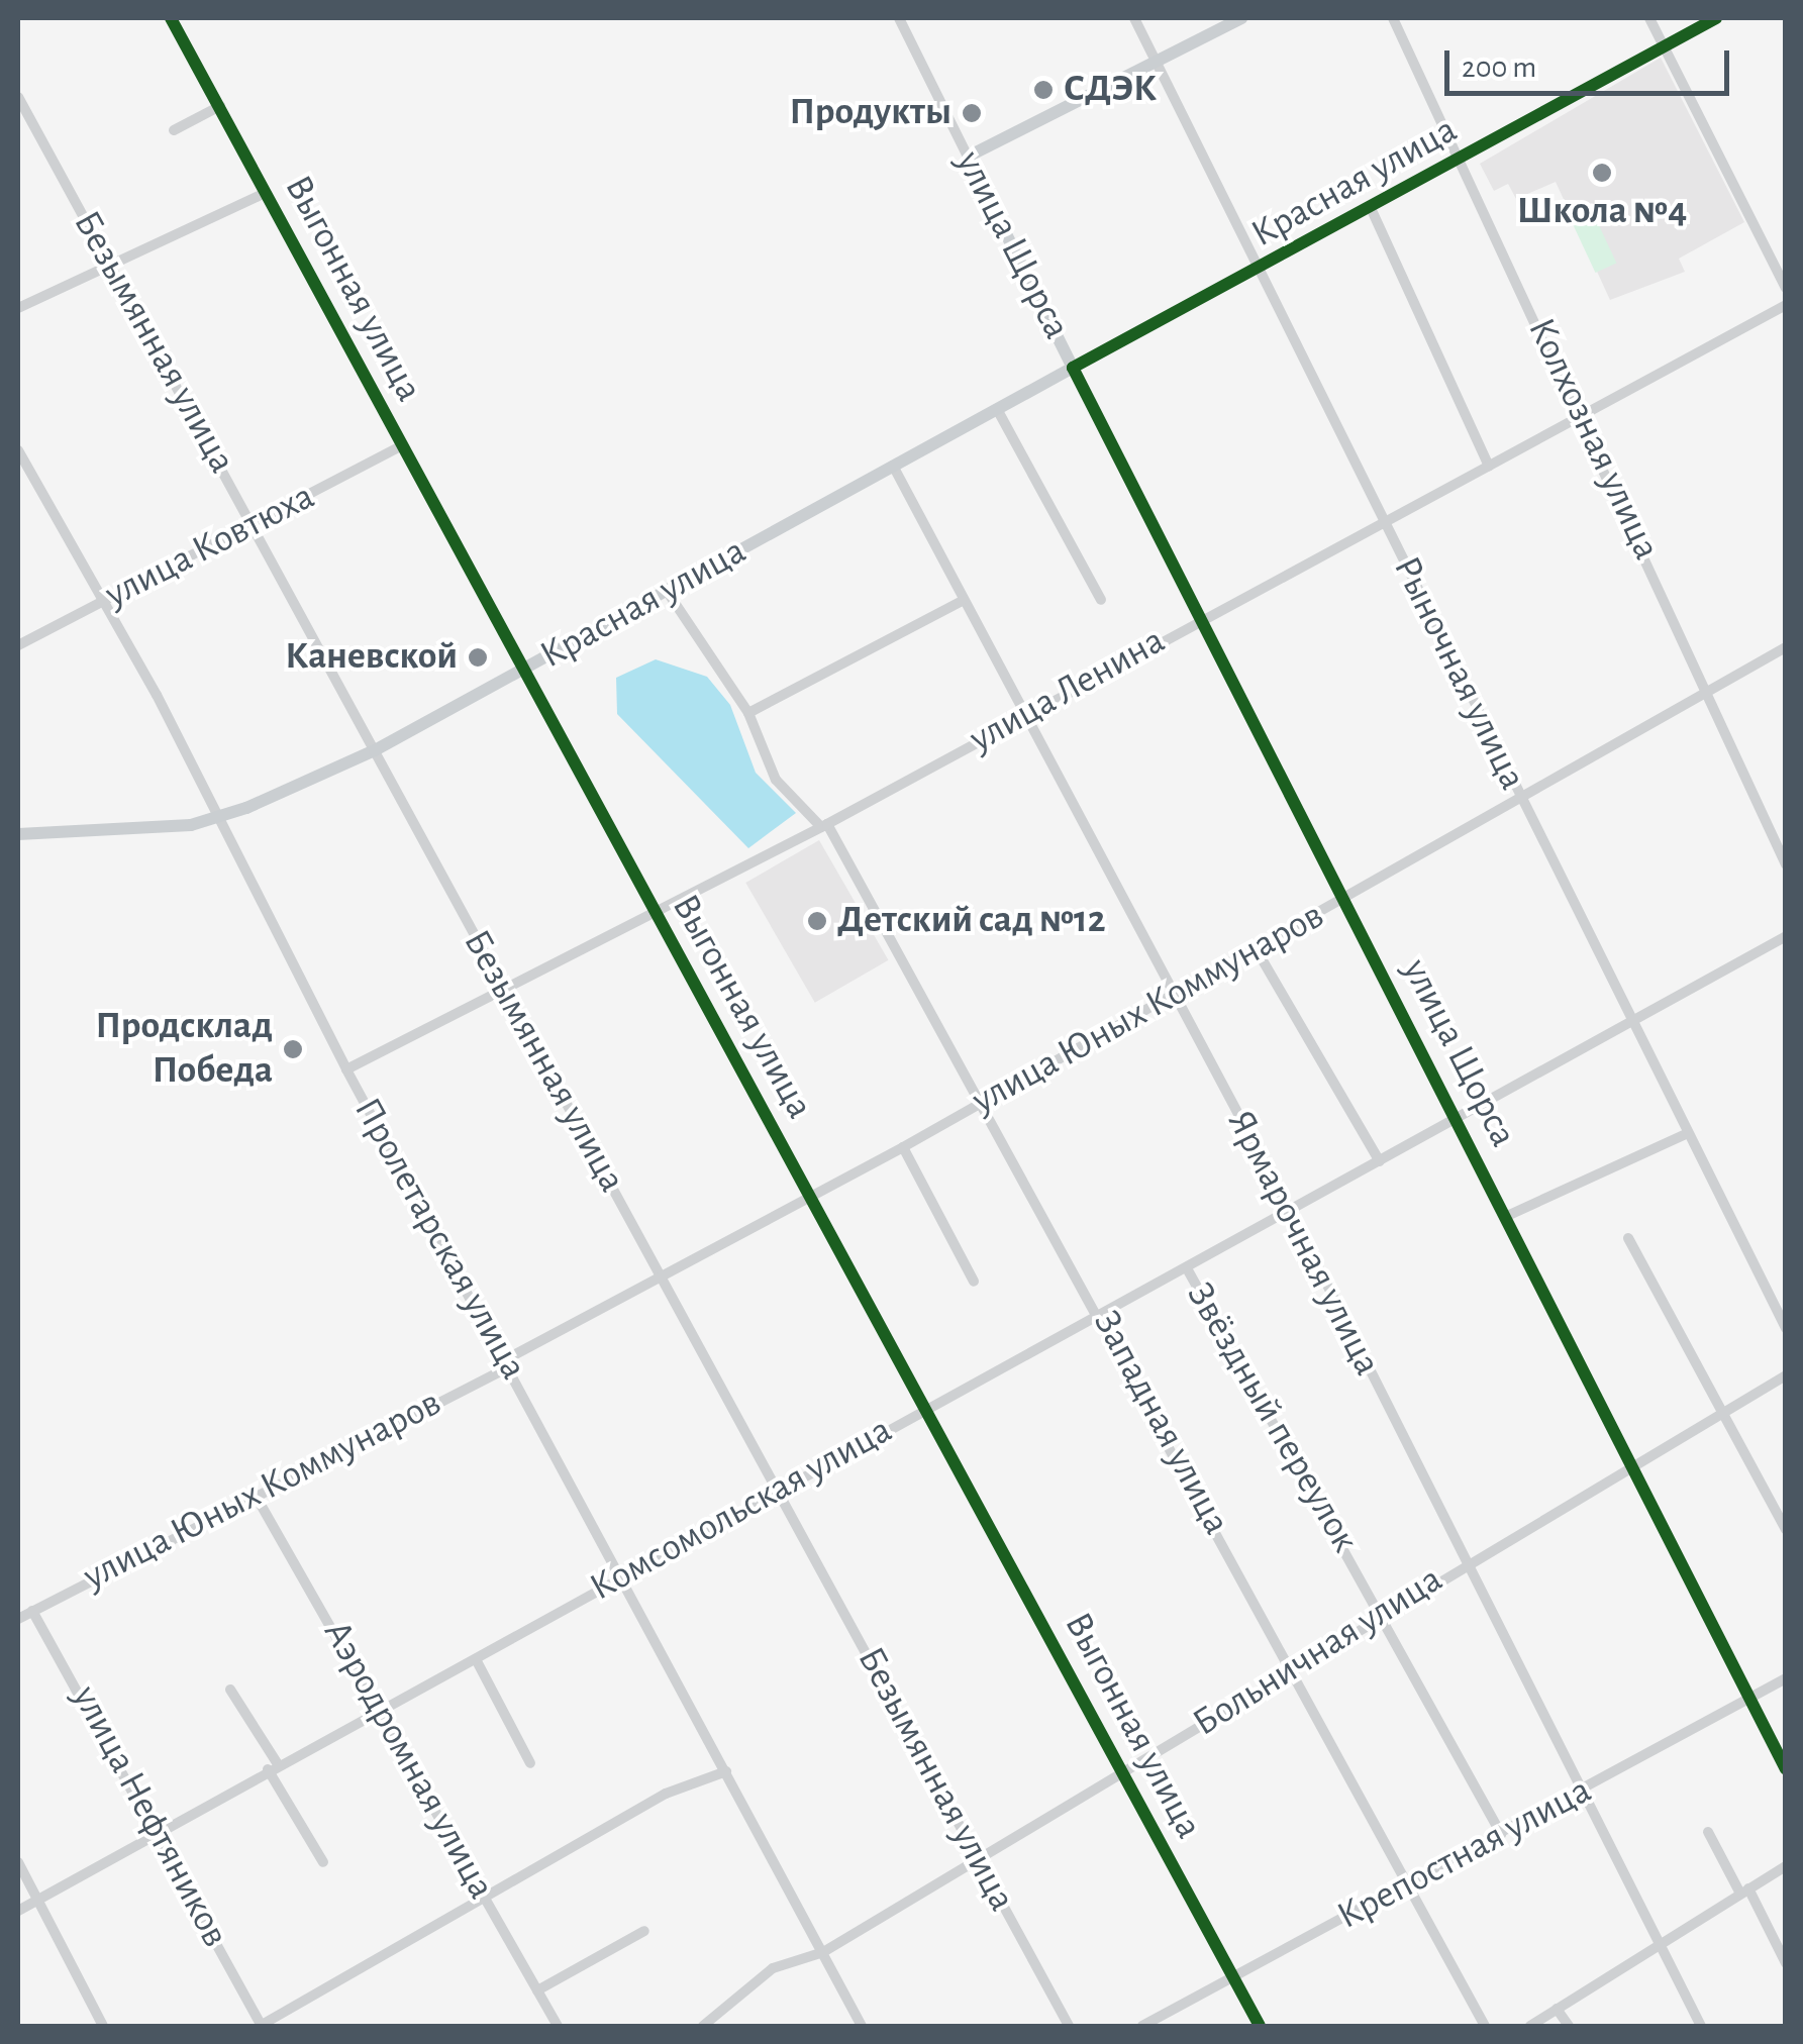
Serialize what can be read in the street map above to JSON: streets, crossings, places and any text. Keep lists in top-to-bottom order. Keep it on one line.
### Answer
{"streets":{"main road":["Красная улица","улица Щорса"],"street":["Выгонная улица","Безымянная улица","Колхозная улица","улица Ковтюха","Рыночная улица","улица Ленина","улица Юных Коммунаров","Пролетарская улица","Ярмарочная улица","Звёздный переулок","Западная улица","Комсомольская улица","Больничная улица","Аэродромная улица","улица Нефтяников","Крепостная улица"]},"crossings":[["Красная улица","улица Щорса"],["Красная улица","Выгонная улица"],["Красная улица","Безымянная улица"],["Красная улица","Колхозная улица"],["Красная улица","Рыночная улица"],["Красная улица","Пролетарская улица"],["Красная улица","Ярмарочная улица"],["Красная улица","Западная улица"],["улица Щорса","улица Ленина"],["улица Щорса","улица Юных Коммунаров"],["улица Щорса","Комсомольская улица"],["улица Щорса","Больничная улица"],["улица Щорса","Крепостная улица"],["Выгонная улица","улица Ковтюха"],["Выгонная улица","улица Ленина"],["Выгонная улица","улица Юных Коммунаров"],["Выгонная улица","Комсомольская улица"],["Выгонная улица","Больничная улица"],["Выгонная улица","Крепостная улица"],["Безымянная улица","улица Ковтюха"],["Безымянная улица","улица Ленина"],["Безымянная улица","улица Юных Коммунаров"],["Безымянная улица","Комсомольская улица"],["Безымянная улица","Больничная улица"],["Колхозная улица","улица Ленина"],["Колхозная улица","улица Юных Коммунаров"],["улица Ковтюха","Пролетарская улица"],["Рыночная улица","улица Ленина"],["Рыночная улица","улица Юных Коммунаров"],["Рыночная улица","Комсомольская улица"],["улица Ленина","Пролетарская улица"],["улица Ленина","Ярмарочная улица"],["улица Ленина","Западная улица"],["улица Юных Коммунаров","Пролетарская улица"],["улица Юных Коммунаров","Ярмарочная улица"],["улица Юных Коммунаров","Западная улица"],["улица Юных Коммунаров","Аэродромная улица"],["улица Юных Коммунаров","улица Нефтяников"],["Пролетарская улица","Комсомольская улица"],["Пролетарская улица","Больничная улица"],["Ярмарочная улица","Комсомольская улица"],["Ярмарочная улица","Больничная улица"],["Ярмарочная улица","Крепостная улица"],["Звёздный переулок","Комсомольская улица"],["Звёздный переулок","Больничная улица"],["Звёздный переулок","Крепостная улица"],["Западная улица","Комсомольская улица"],["Западная улица","Больничная улица"],["Западная улица","Крепостная улица"],["Комсомольская улица","Аэродромная улица"],["Комсомольская улица","улица Нефтяников"]],"places":["СДЭК","Продукты","Школа №4","Каневской","Детский сад №12","Продсклад Победа"],"scale_bar":"200 m"}
